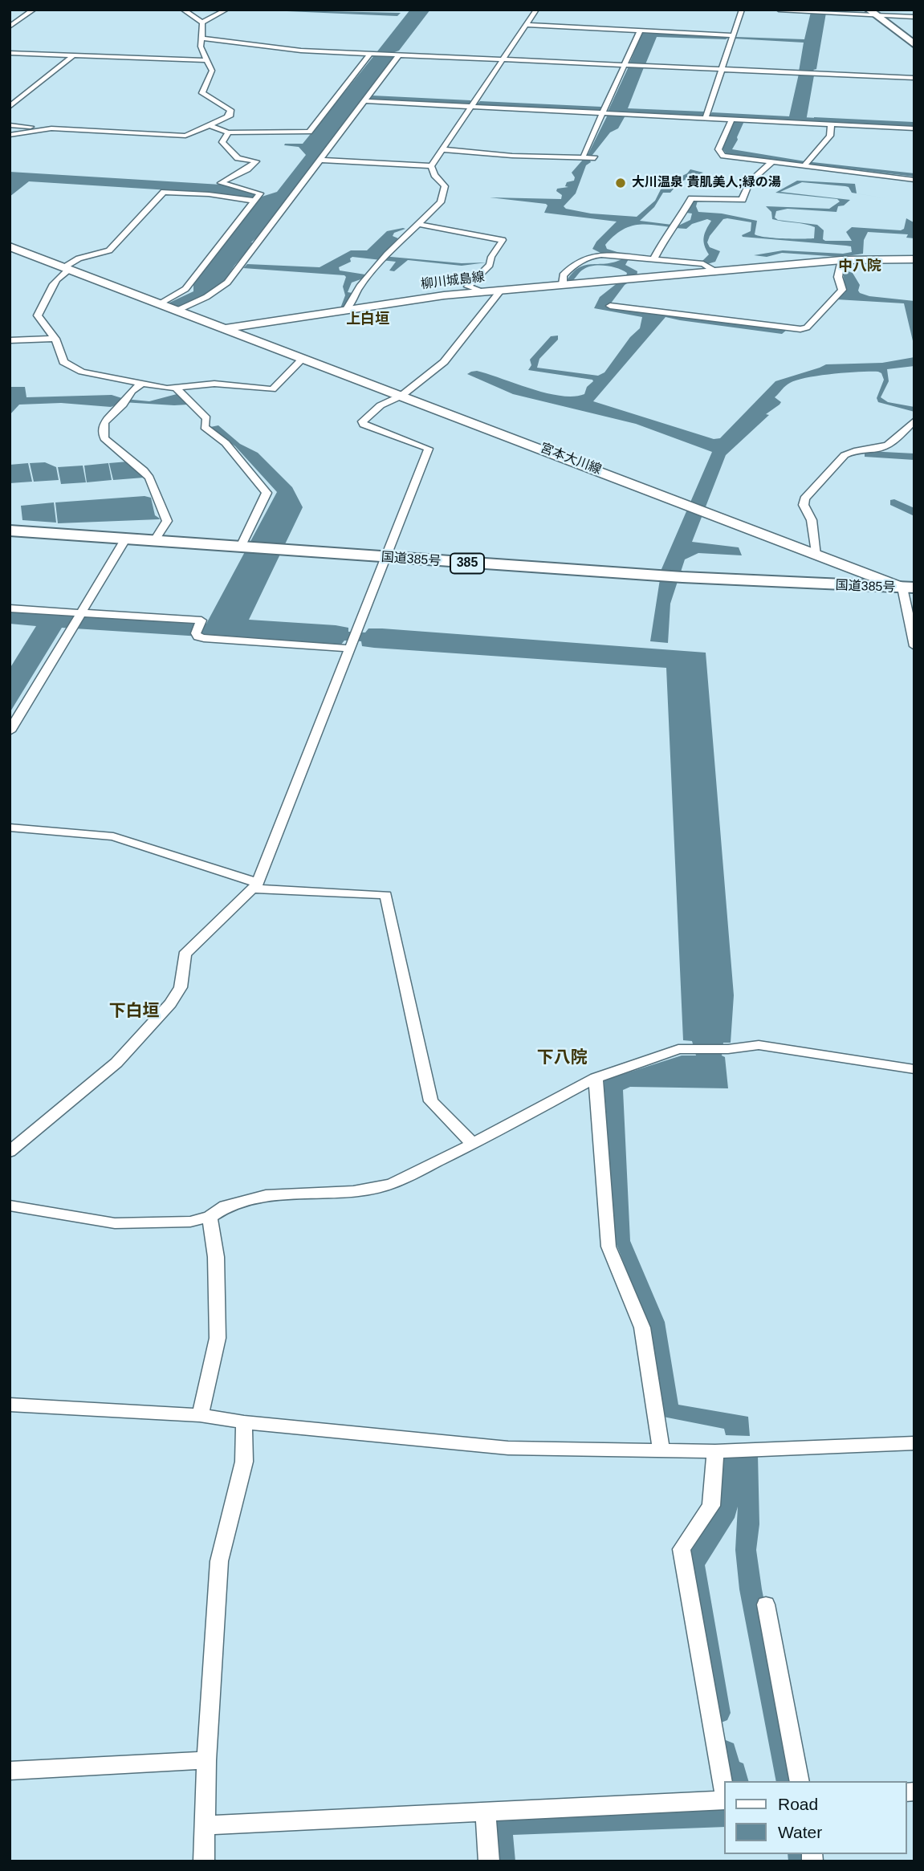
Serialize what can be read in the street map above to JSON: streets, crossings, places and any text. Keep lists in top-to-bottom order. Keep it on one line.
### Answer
{"streets":{"highway":["国道385号","385"],"main road":["柳川城島線","宮本大川線"]},"crossings":[["柳川城島線","宮本大川線"],["宮本大川線","国道385号"]],"districts":["中八院","上白垣","下白垣","下八院"],"places":["大川温泉 貴肌美人;緑の湯"],"legend":["Road","Water"]}
